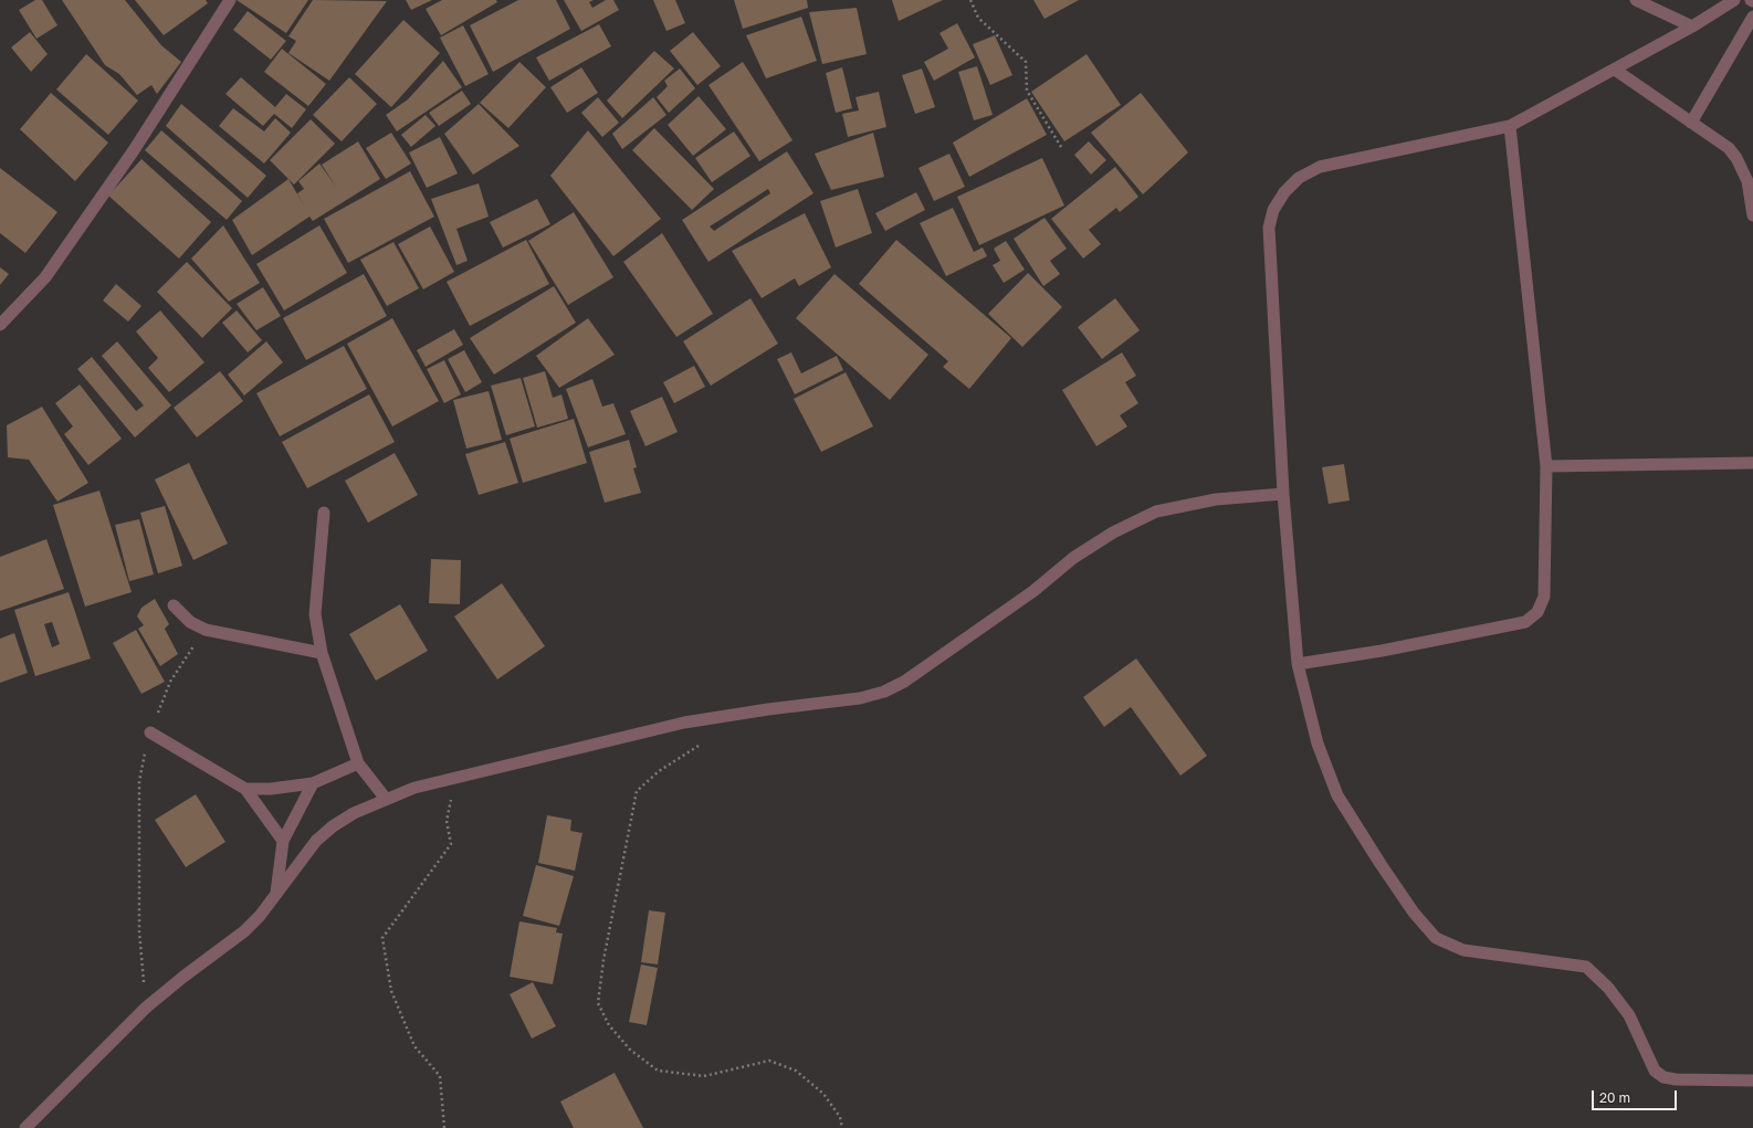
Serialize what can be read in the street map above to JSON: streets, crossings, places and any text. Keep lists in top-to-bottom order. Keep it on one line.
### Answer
{"scale_bar":"20 m"}
